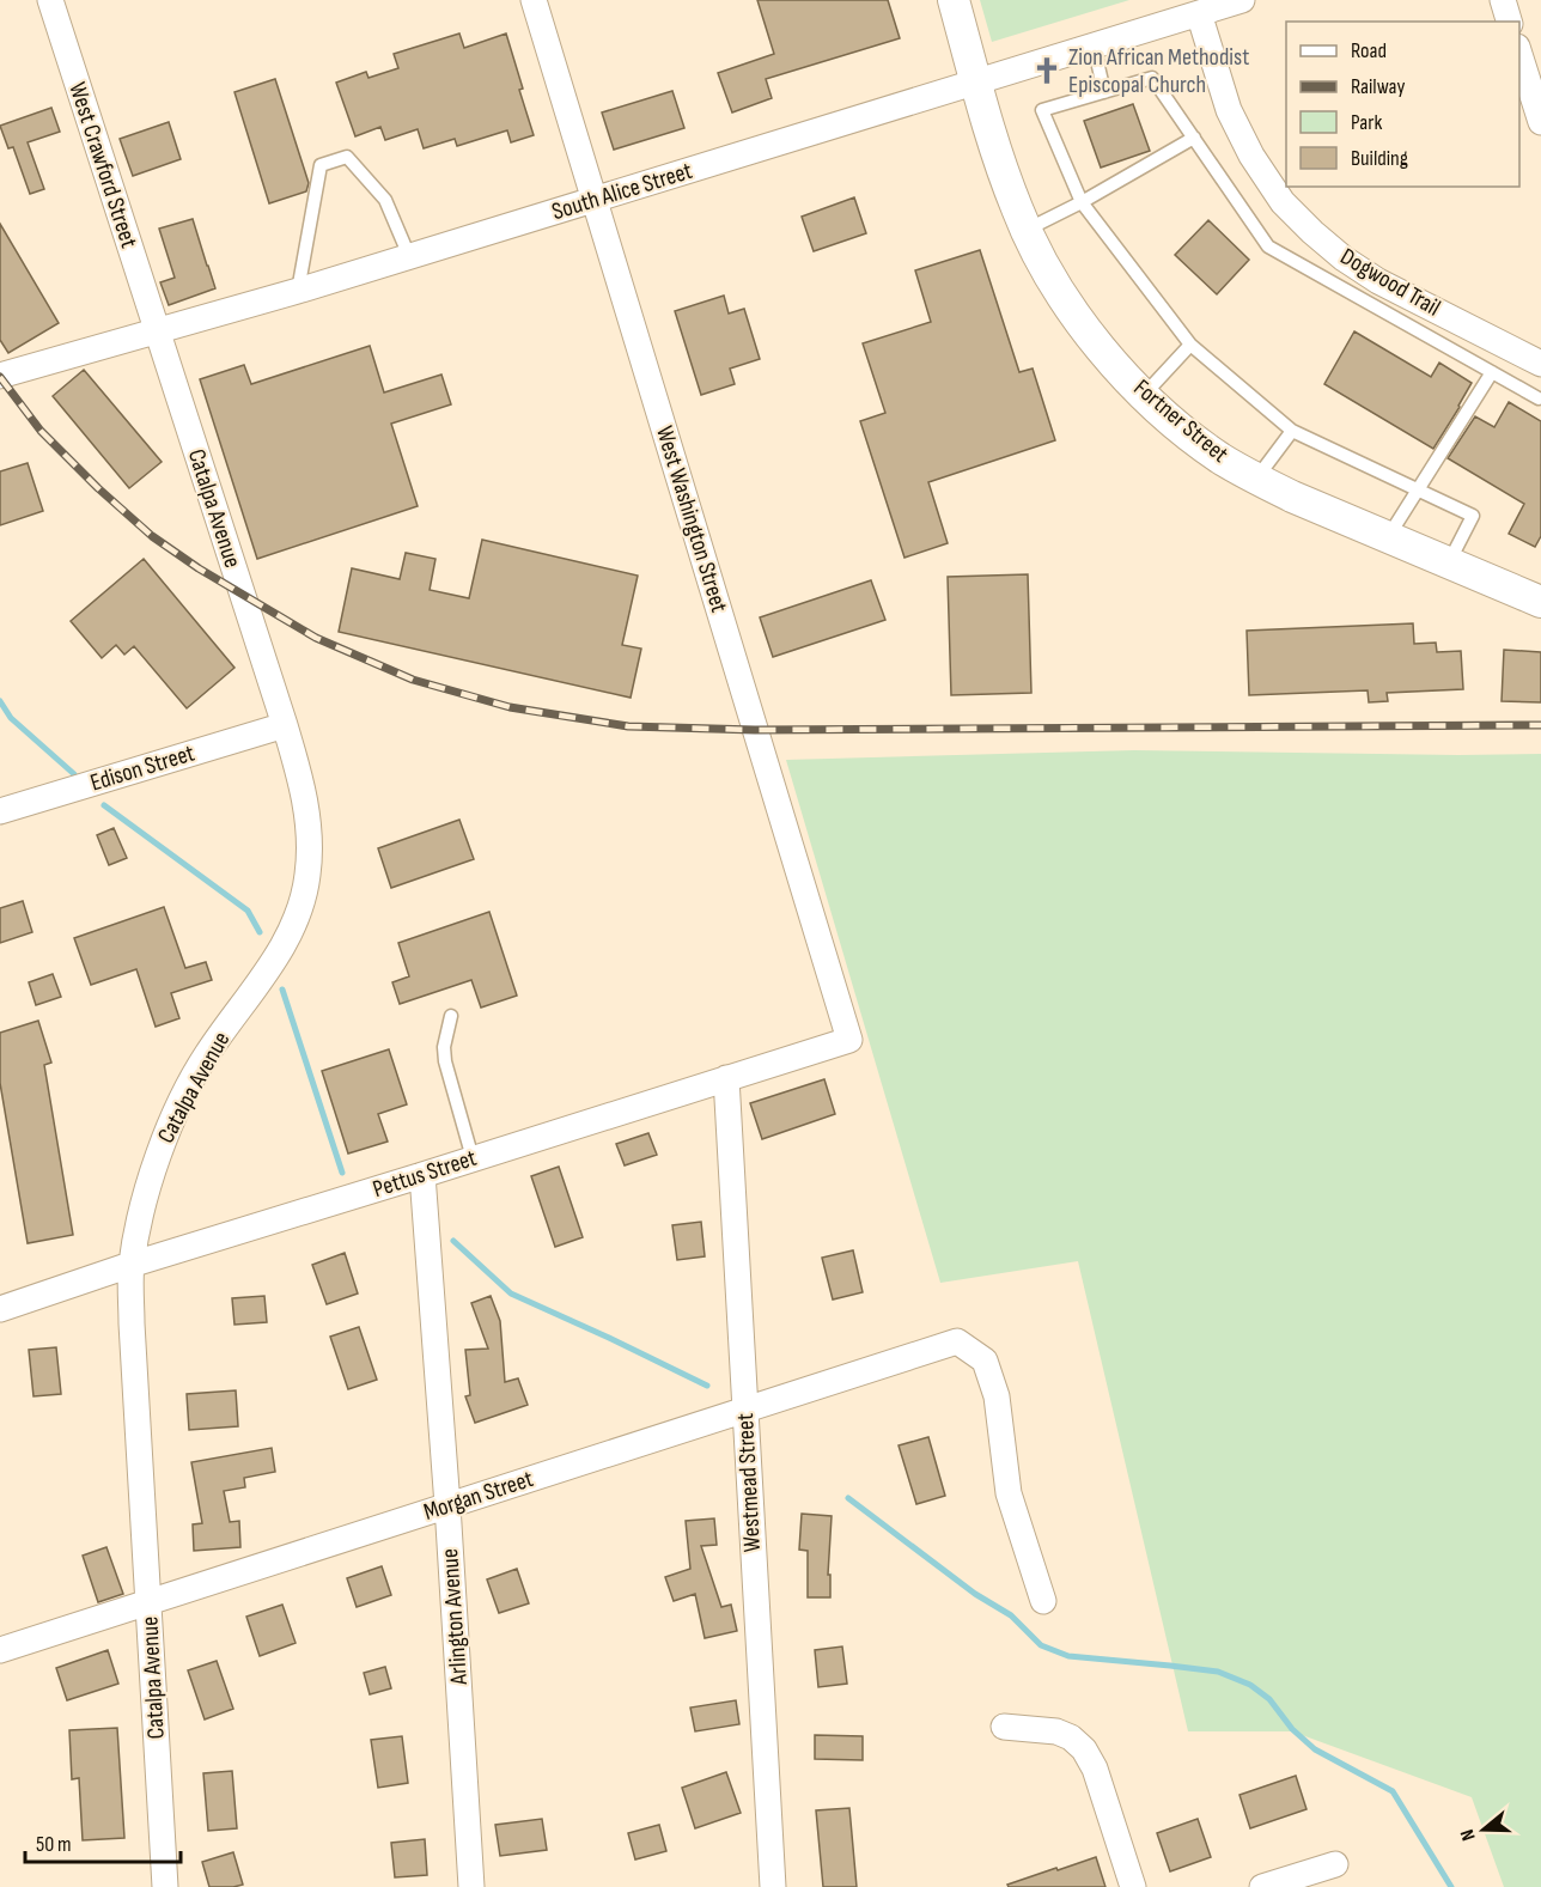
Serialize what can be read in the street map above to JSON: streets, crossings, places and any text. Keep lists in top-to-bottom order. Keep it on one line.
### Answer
{"streets":{"street":["West Crawford Street","South Alice Street","Dogwood Trail","Fortner Street","Catalpa Avenue","West Washington Street","Edison Street","Pettus Street","Westmead Street","Morgan Street","Arlington Avenue"]},"crossings":[["West Crawford Street","South Alice Street"],["West Crawford Street","Catalpa Avenue"],["South Alice Street","Dogwood Trail"],["South Alice Street","Fortner Street"],["South Alice Street","Catalpa Avenue"],["South Alice Street","West Washington Street"],["Catalpa Avenue","Edison Street"],["Catalpa Avenue","Pettus Street"],["Catalpa Avenue","Morgan Street"],["West Washington Street","Pettus Street"],["Pettus Street","Westmead Street"],["Pettus Street","Arlington Avenue"],["Westmead Street","Morgan Street"],["Morgan Street","Arlington Avenue"]],"places":{"church":["Zion African Methodist Episcopal Church"]},"legend":["Road","Railway","Park","Building"],"scale_bar":"50 m","north":"left"}
